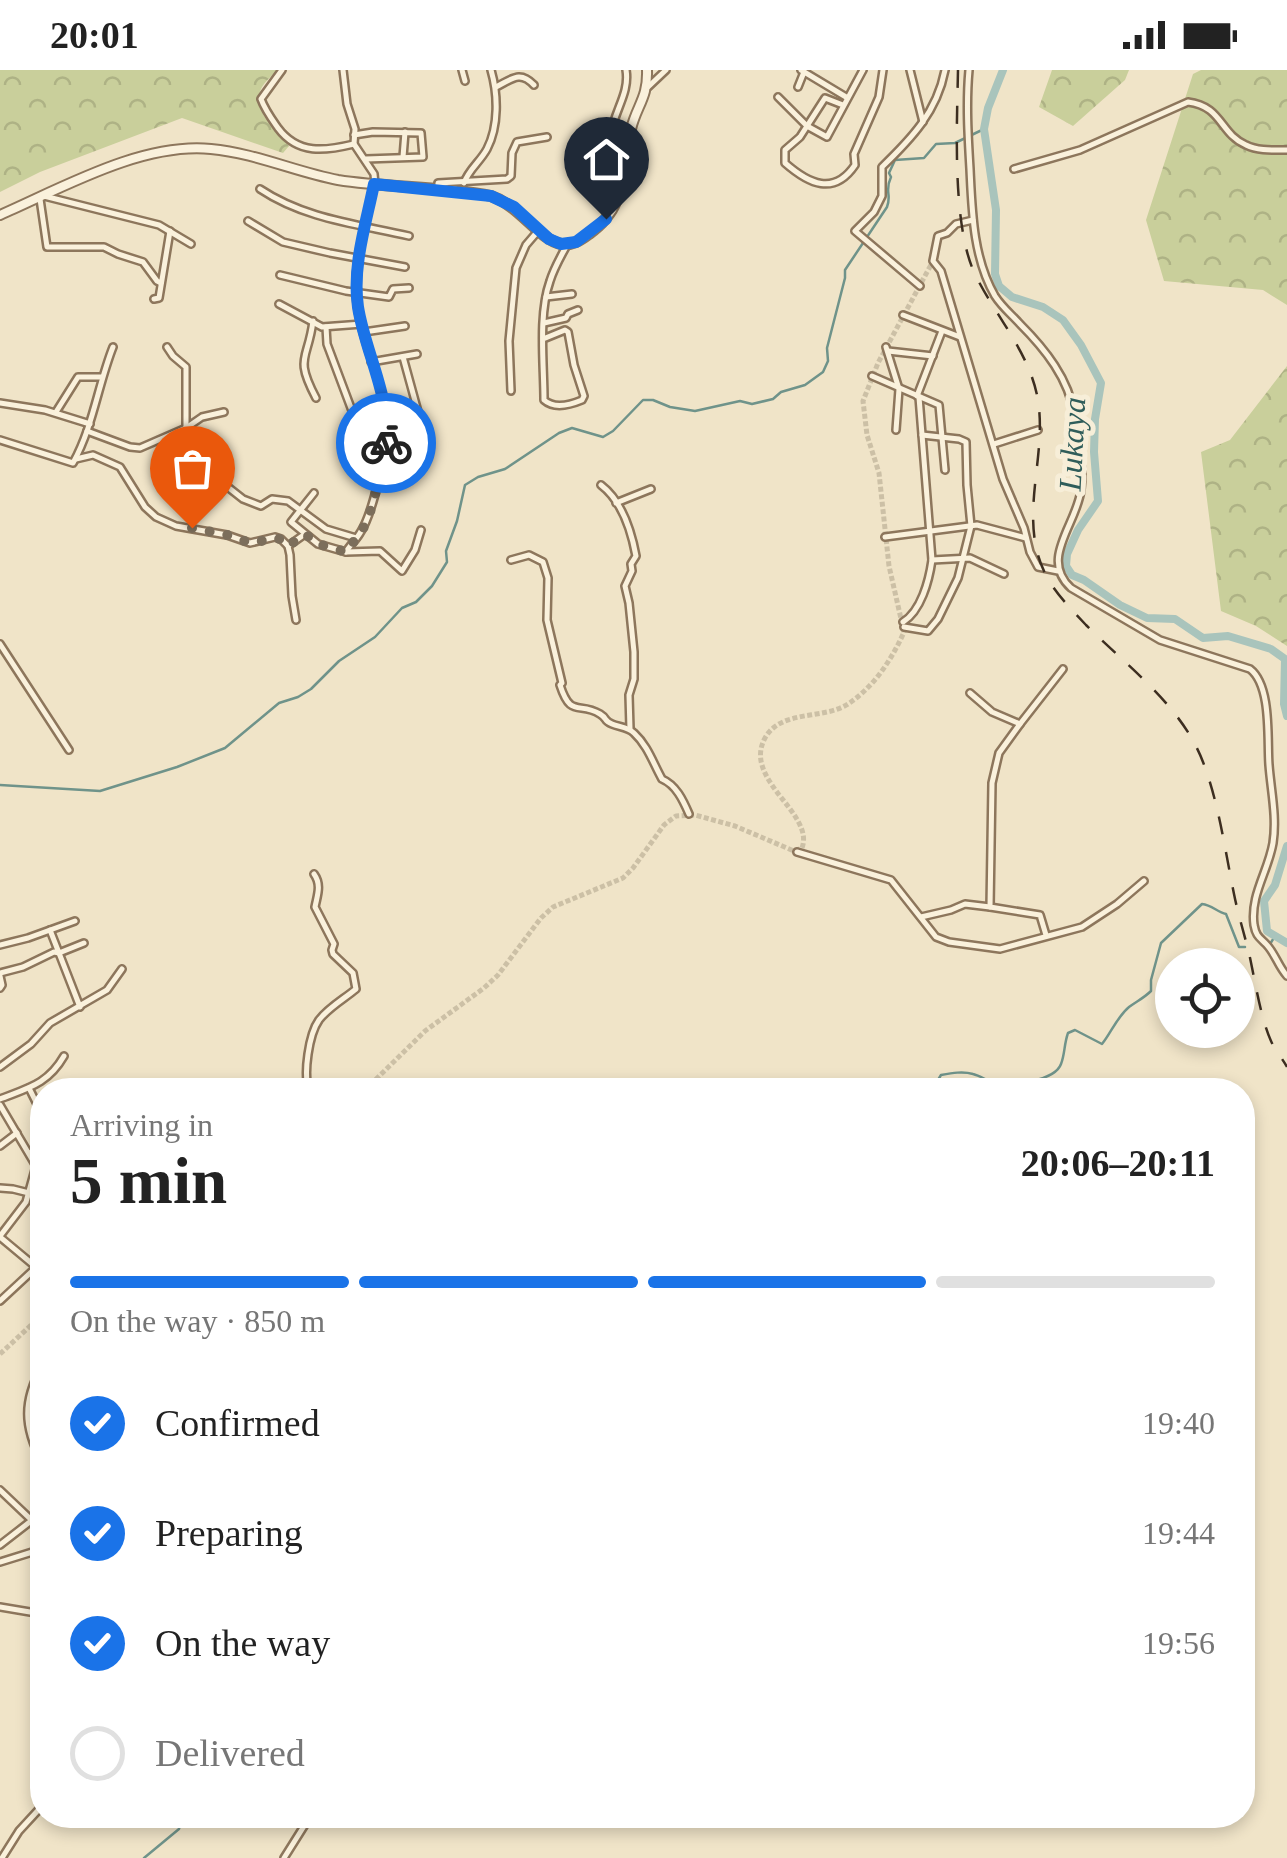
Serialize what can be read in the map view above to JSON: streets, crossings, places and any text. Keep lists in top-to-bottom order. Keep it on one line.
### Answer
{"water":["Lukaya"],"page":{"status":"20:01","heading":["5 min","Arriving in","20:06–20:11"],"bar":"On the way · 850 m","list":[["Confirmed","19:40"],["Preparing","19:44"],["On the way","19:56"],"Delivered"]}}
